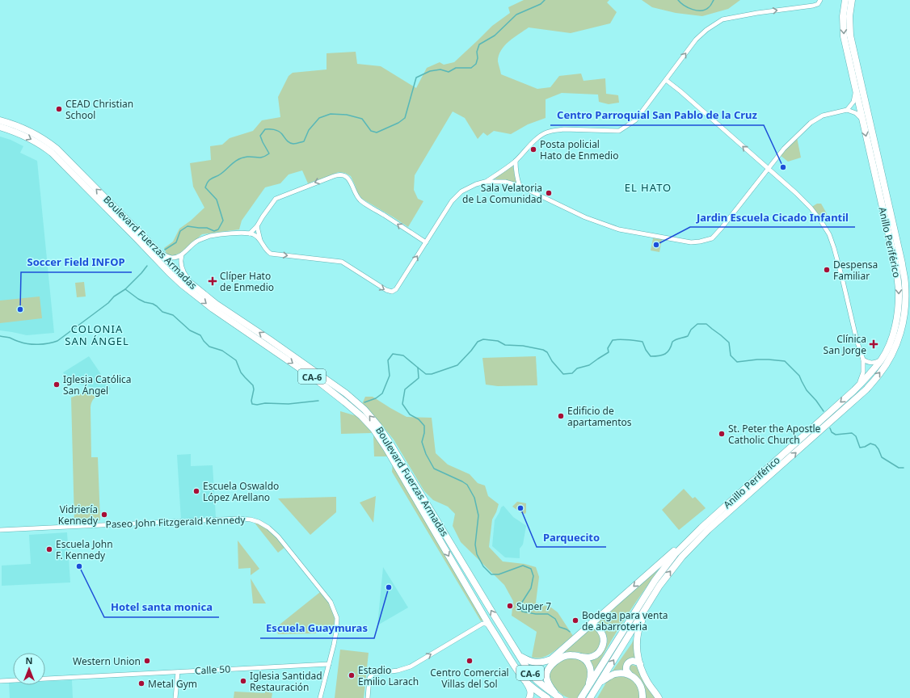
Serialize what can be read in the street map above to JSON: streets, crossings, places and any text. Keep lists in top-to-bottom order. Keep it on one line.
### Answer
{"streets":{"highway":["Boulevard Fuerzas Armadas","Anillo Periférico","CA-6"],"street":["Paseo John Fitzgerald Kennedy","Calle 50"]},"crossings":[["Paseo John Fitzgerald Kennedy","Calle 50"]],"districts":["EL HATO","COLONIA SAN ÁNGEL"],"places":{"other":["CEAD Christian School","Posta policial Hato de Enmedio","Centro Parroquial San Pablo de la Cruz","Sala Velatoria de La Comunidad","Jardin Escuela Cicado Infantil","Despensa Familiar","Soccer Field INFOP","Iglesia Católica San Ángel","Edificio de apartamentos","St. Peter the Apostle Catholic Church","Escuela Oswaldo López Arellano","Parquecito","Vidriería Kennedy","Escuela John F. Kennedy","Hotel santa monica","Escuela Guaymuras","Super 7","Bodega para venta de abarroteria","Western Union","Centro Comercial Villas del Sol","Estadio Emilio Larach","Iglesia Santidad Restauración","Metal Gym"],"health":["Clíper Hato de Enmedio","Clínica San Jorge"]},"north":"top"}
